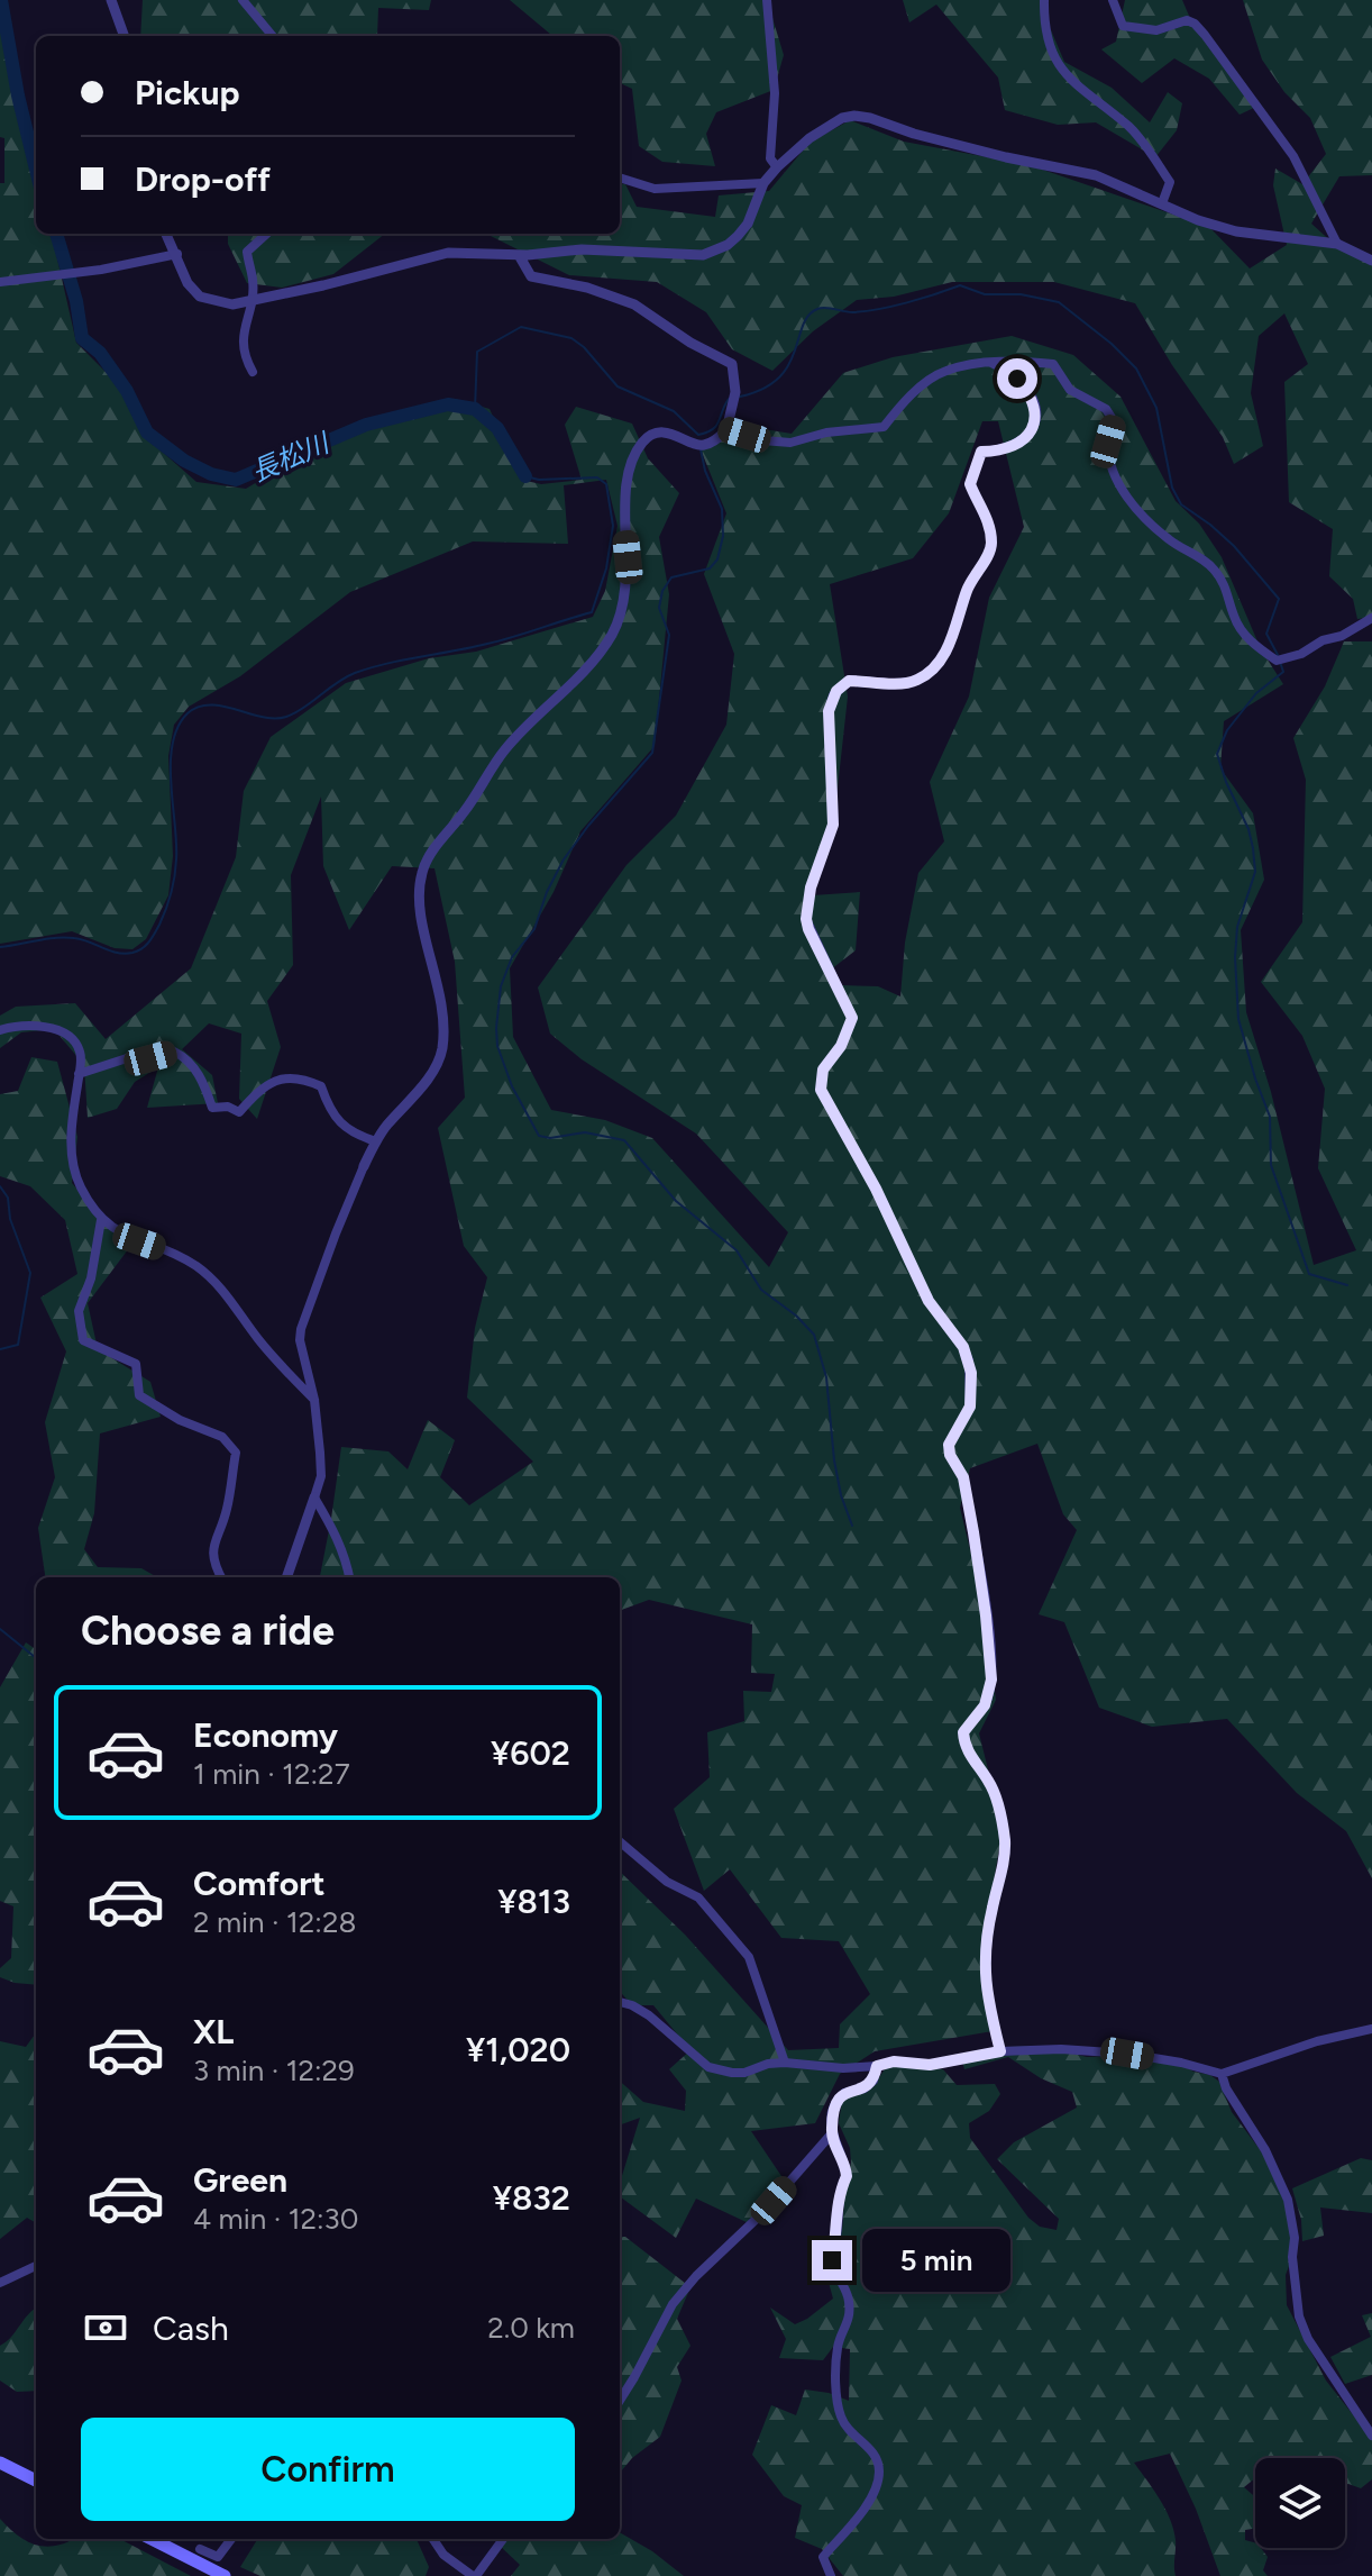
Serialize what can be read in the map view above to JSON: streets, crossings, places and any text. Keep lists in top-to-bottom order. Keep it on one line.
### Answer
{"water":["長松川"],"page":{"banner":["Pickup","Drop-off"],"heading":"Choose a ride","list":[{"name":"Economy","note":"1 min · 12:27","value":"¥602"},{"name":"Comfort","note":"2 min · 12:28","value":"¥813"},{"name":"XL","note":"3 min · 12:29","value":"¥1,020"},{"name":"Green","note":"4 min · 12:30","value":"¥832"}],"bubble":"5 min","pay":["Cash","2.0 km"],"buttons":"Confirm"}}
